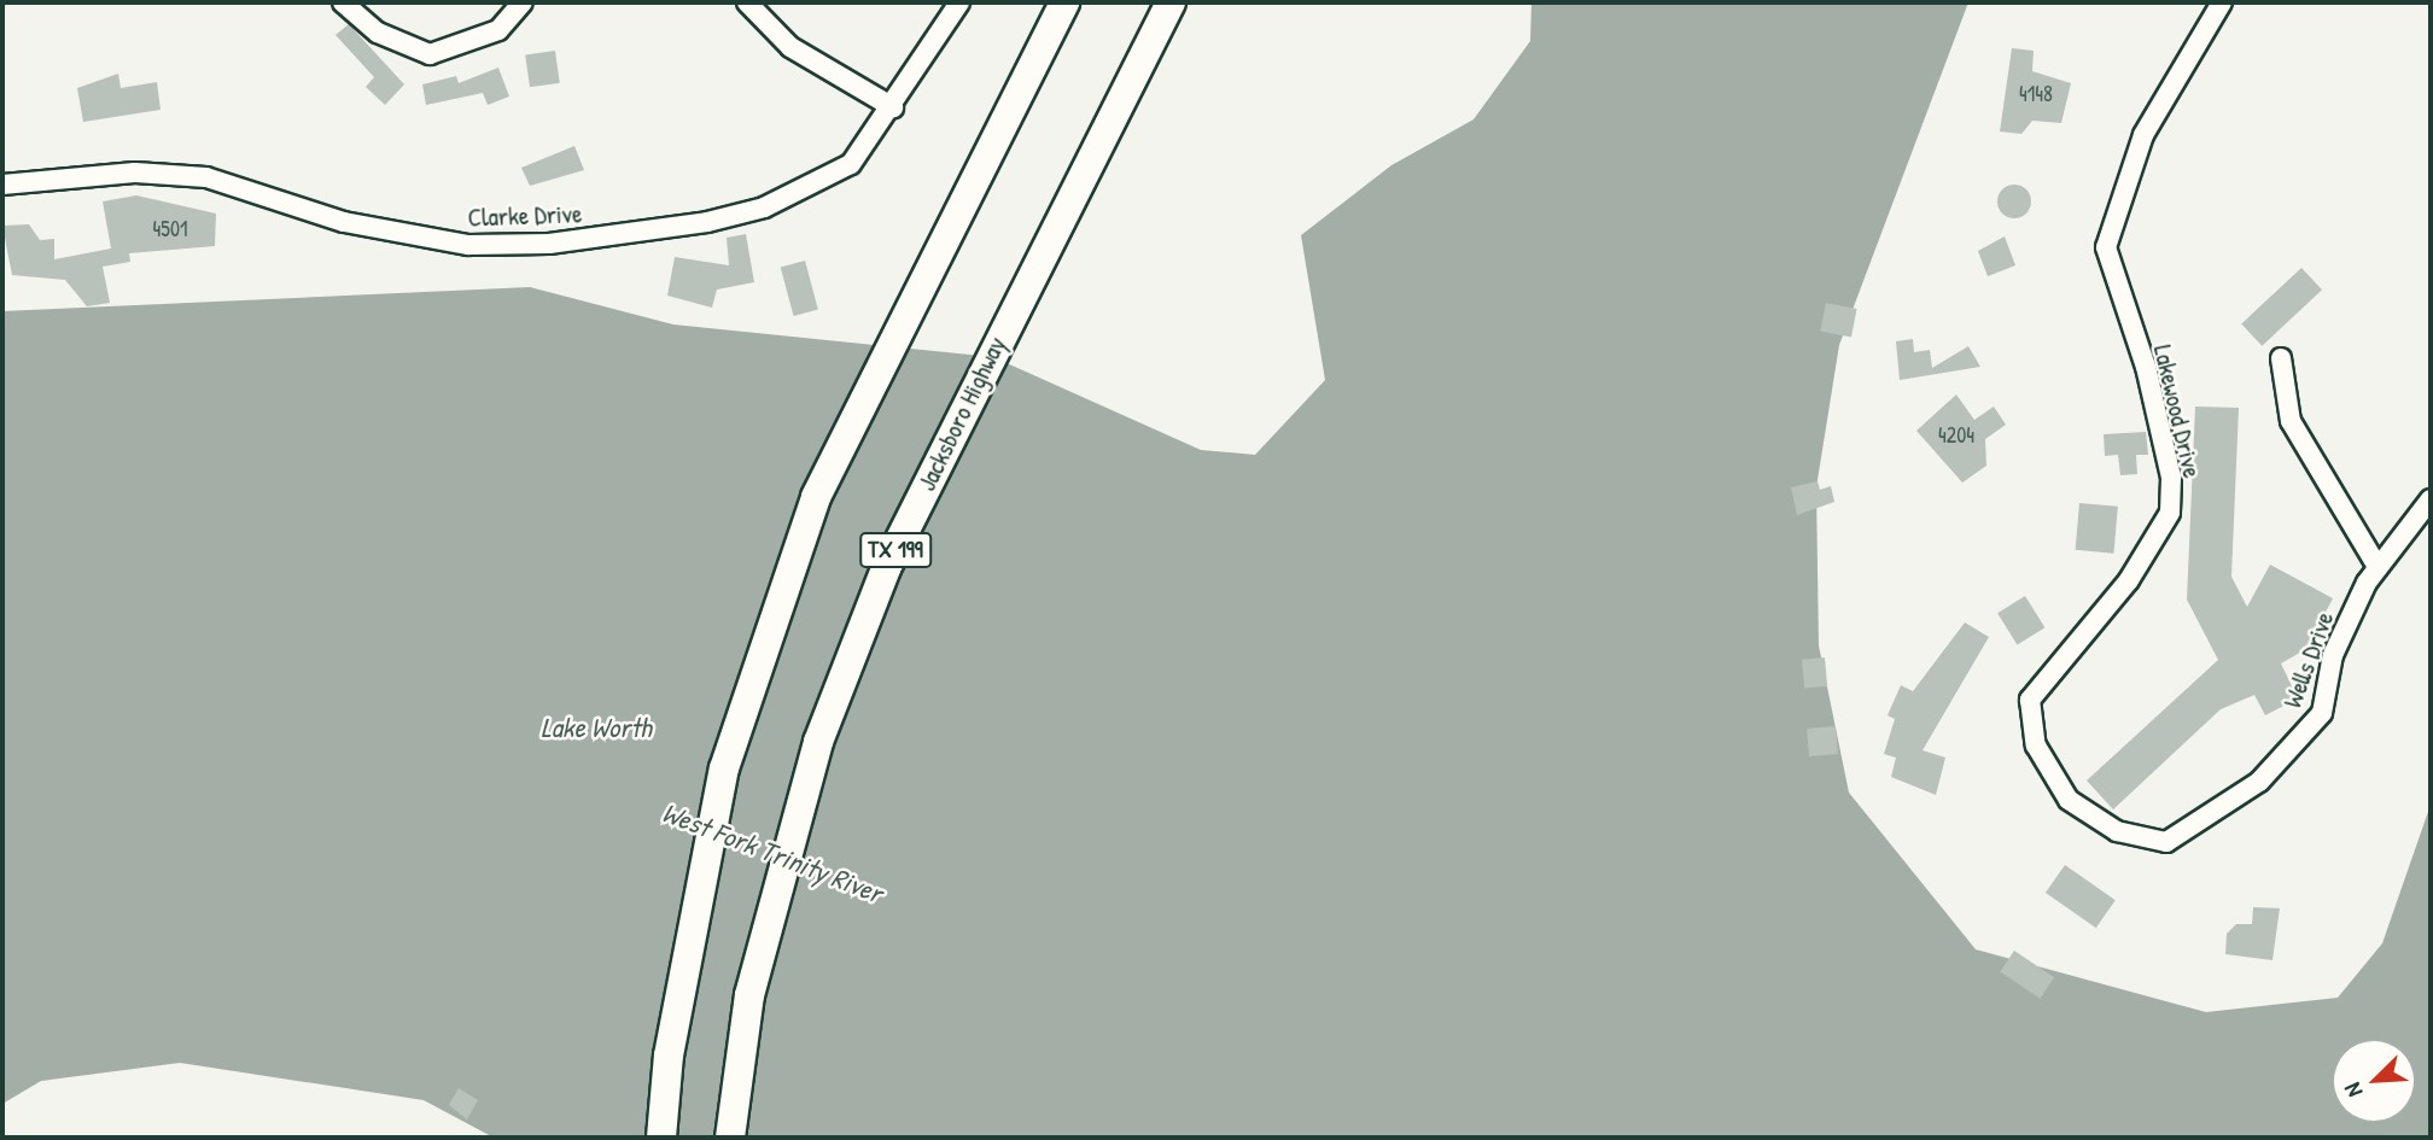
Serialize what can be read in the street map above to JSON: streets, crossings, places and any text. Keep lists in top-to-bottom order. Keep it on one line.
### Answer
{"streets":{"highway":["Jacksboro Highway","TX 199"],"street":["Clarke Drive","Lakewood Drive","Wells Drive"]},"crossings":[["Lakewood Drive","Wells Drive"]],"water":["Lake Worth","West Fork Trinity River"],"house_numbers":["4148","4501","4204"],"north":"bottom left"}
